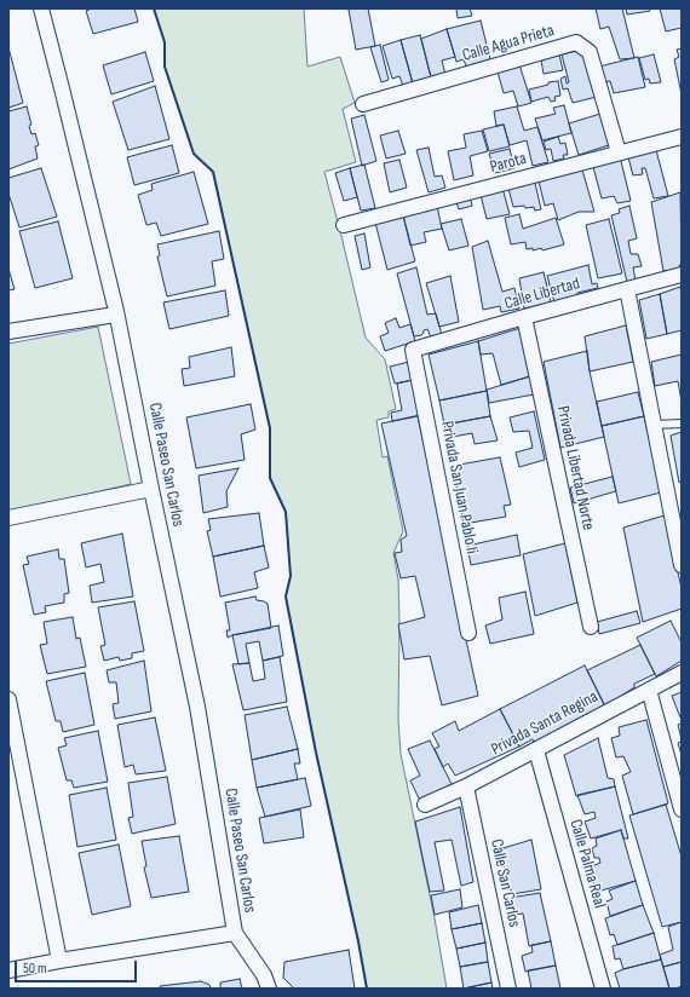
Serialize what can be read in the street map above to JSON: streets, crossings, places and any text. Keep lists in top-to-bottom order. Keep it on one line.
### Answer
{"streets":{"street":["Calle Agua Prieta","Parota","Calle Libertad","Calle Paseo San Carlos","Privada Libertad Norte","Privada San Juan Pablo Ii","Privada Santa Regina","Calle Palma Real","Calle San Carlos"]},"crossings":[["Calle Agua Prieta","Parota"],["Calle Libertad","Privada Libertad Norte"],["Calle Libertad","Privada San Juan Pablo Ii"],["Privada Santa Regina","Calle Palma Real"],["Privada Santa Regina","Calle San Carlos"]],"scale_bar":"50 m"}
